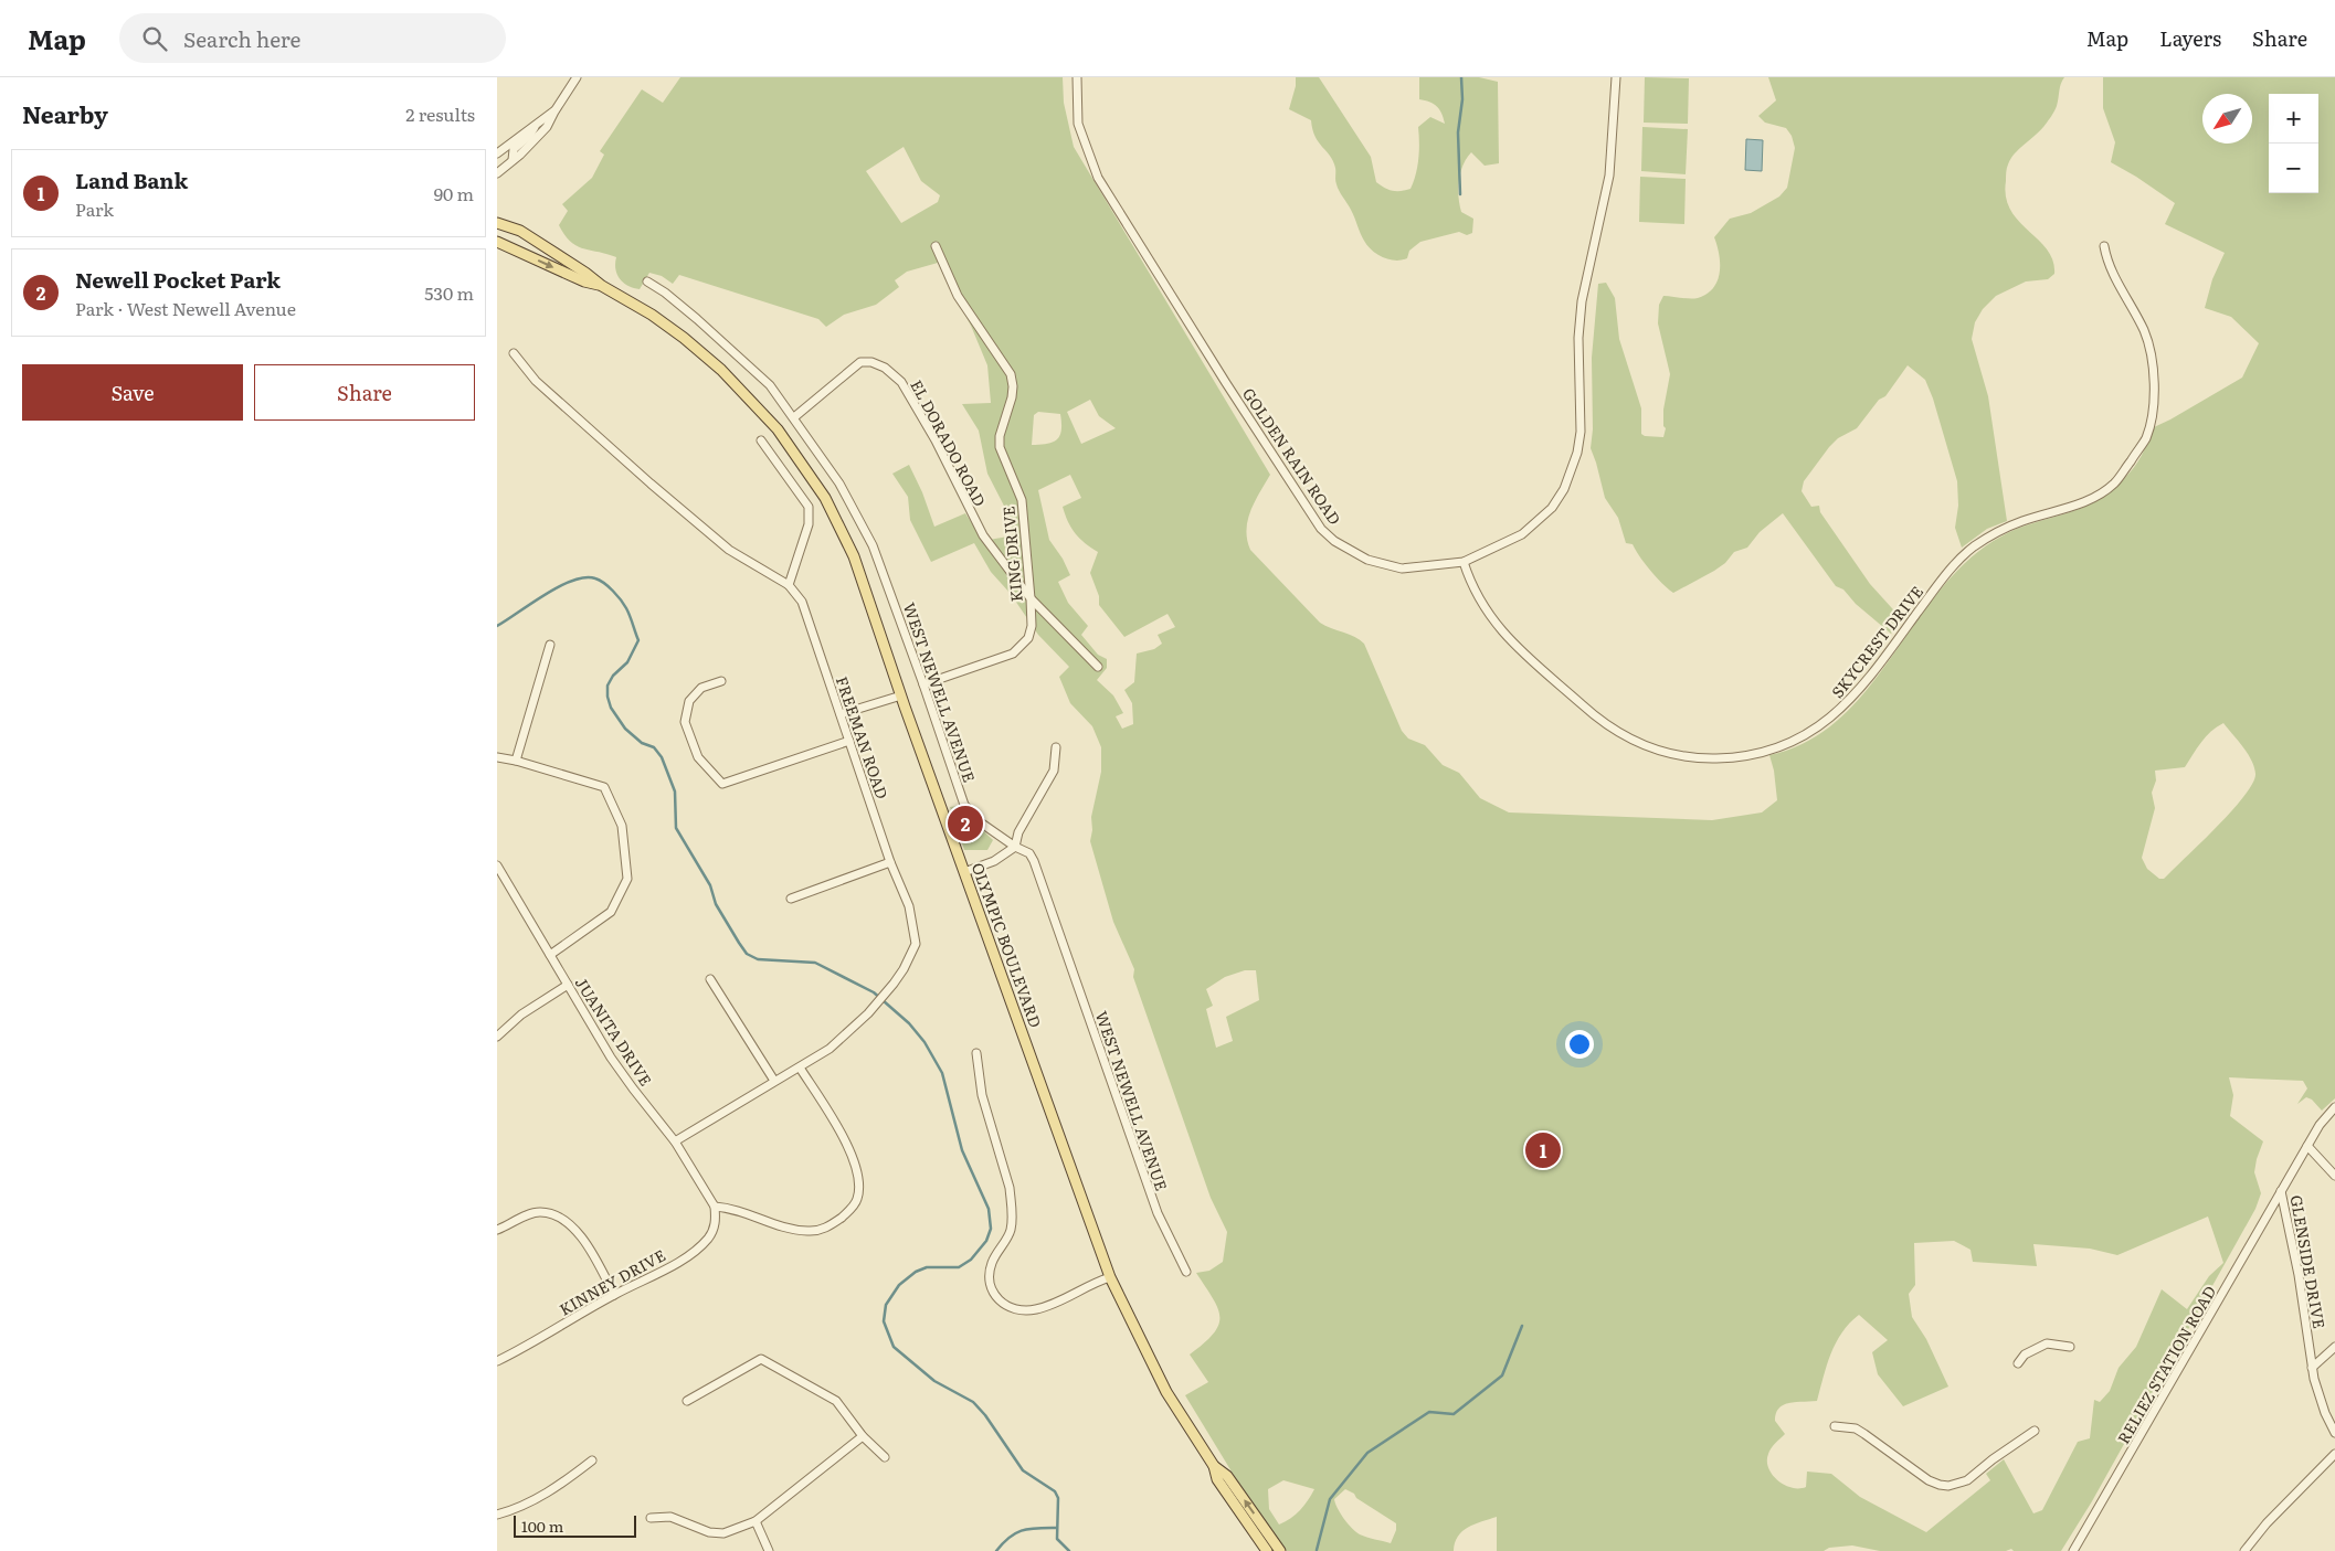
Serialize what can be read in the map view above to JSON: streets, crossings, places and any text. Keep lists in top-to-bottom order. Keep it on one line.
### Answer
{"streets":{"main road":["OLYMPIC BOULEVARD"],"street":["EL DORADO ROAD","GOLDEN RAIN ROAD","KING DRIVE","SKYCREST DRIVE","WEST NEWELL AVENUE","FREEMAN ROAD","JUANITA DRIVE","GLENSIDE DRIVE","KINNEY DRIVE","RELIEZ STATION ROAD"]},"crossings":[["EL DORADO ROAD","KING DRIVE"],["EL DORADO ROAD","WEST NEWELL AVENUE"],["GOLDEN RAIN ROAD","SKYCREST DRIVE"],["KING DRIVE","WEST NEWELL AVENUE"],["FREEMAN ROAD","JUANITA DRIVE"],["JUANITA DRIVE","KINNEY DRIVE"],["GLENSIDE DRIVE","RELIEZ STATION ROAD"]],"scale_bar":"100 m","north":"bottom left","page":{"header":"Map","search":"Search here","nav":["Map","Layers","Share"],"heading":["Nearby","2 results"],"map_buttons":["+","−"],"list":[{"mark":"1","name":"Land Bank","note":"Park","value":"90 m"},{"mark":"2","name":"Newell Pocket Park","note":"Park · West Newell Avenue","value":"530 m"}],"buttons":["Save","Share"],"pins":["2","1"],"scale":"100 m"}}
